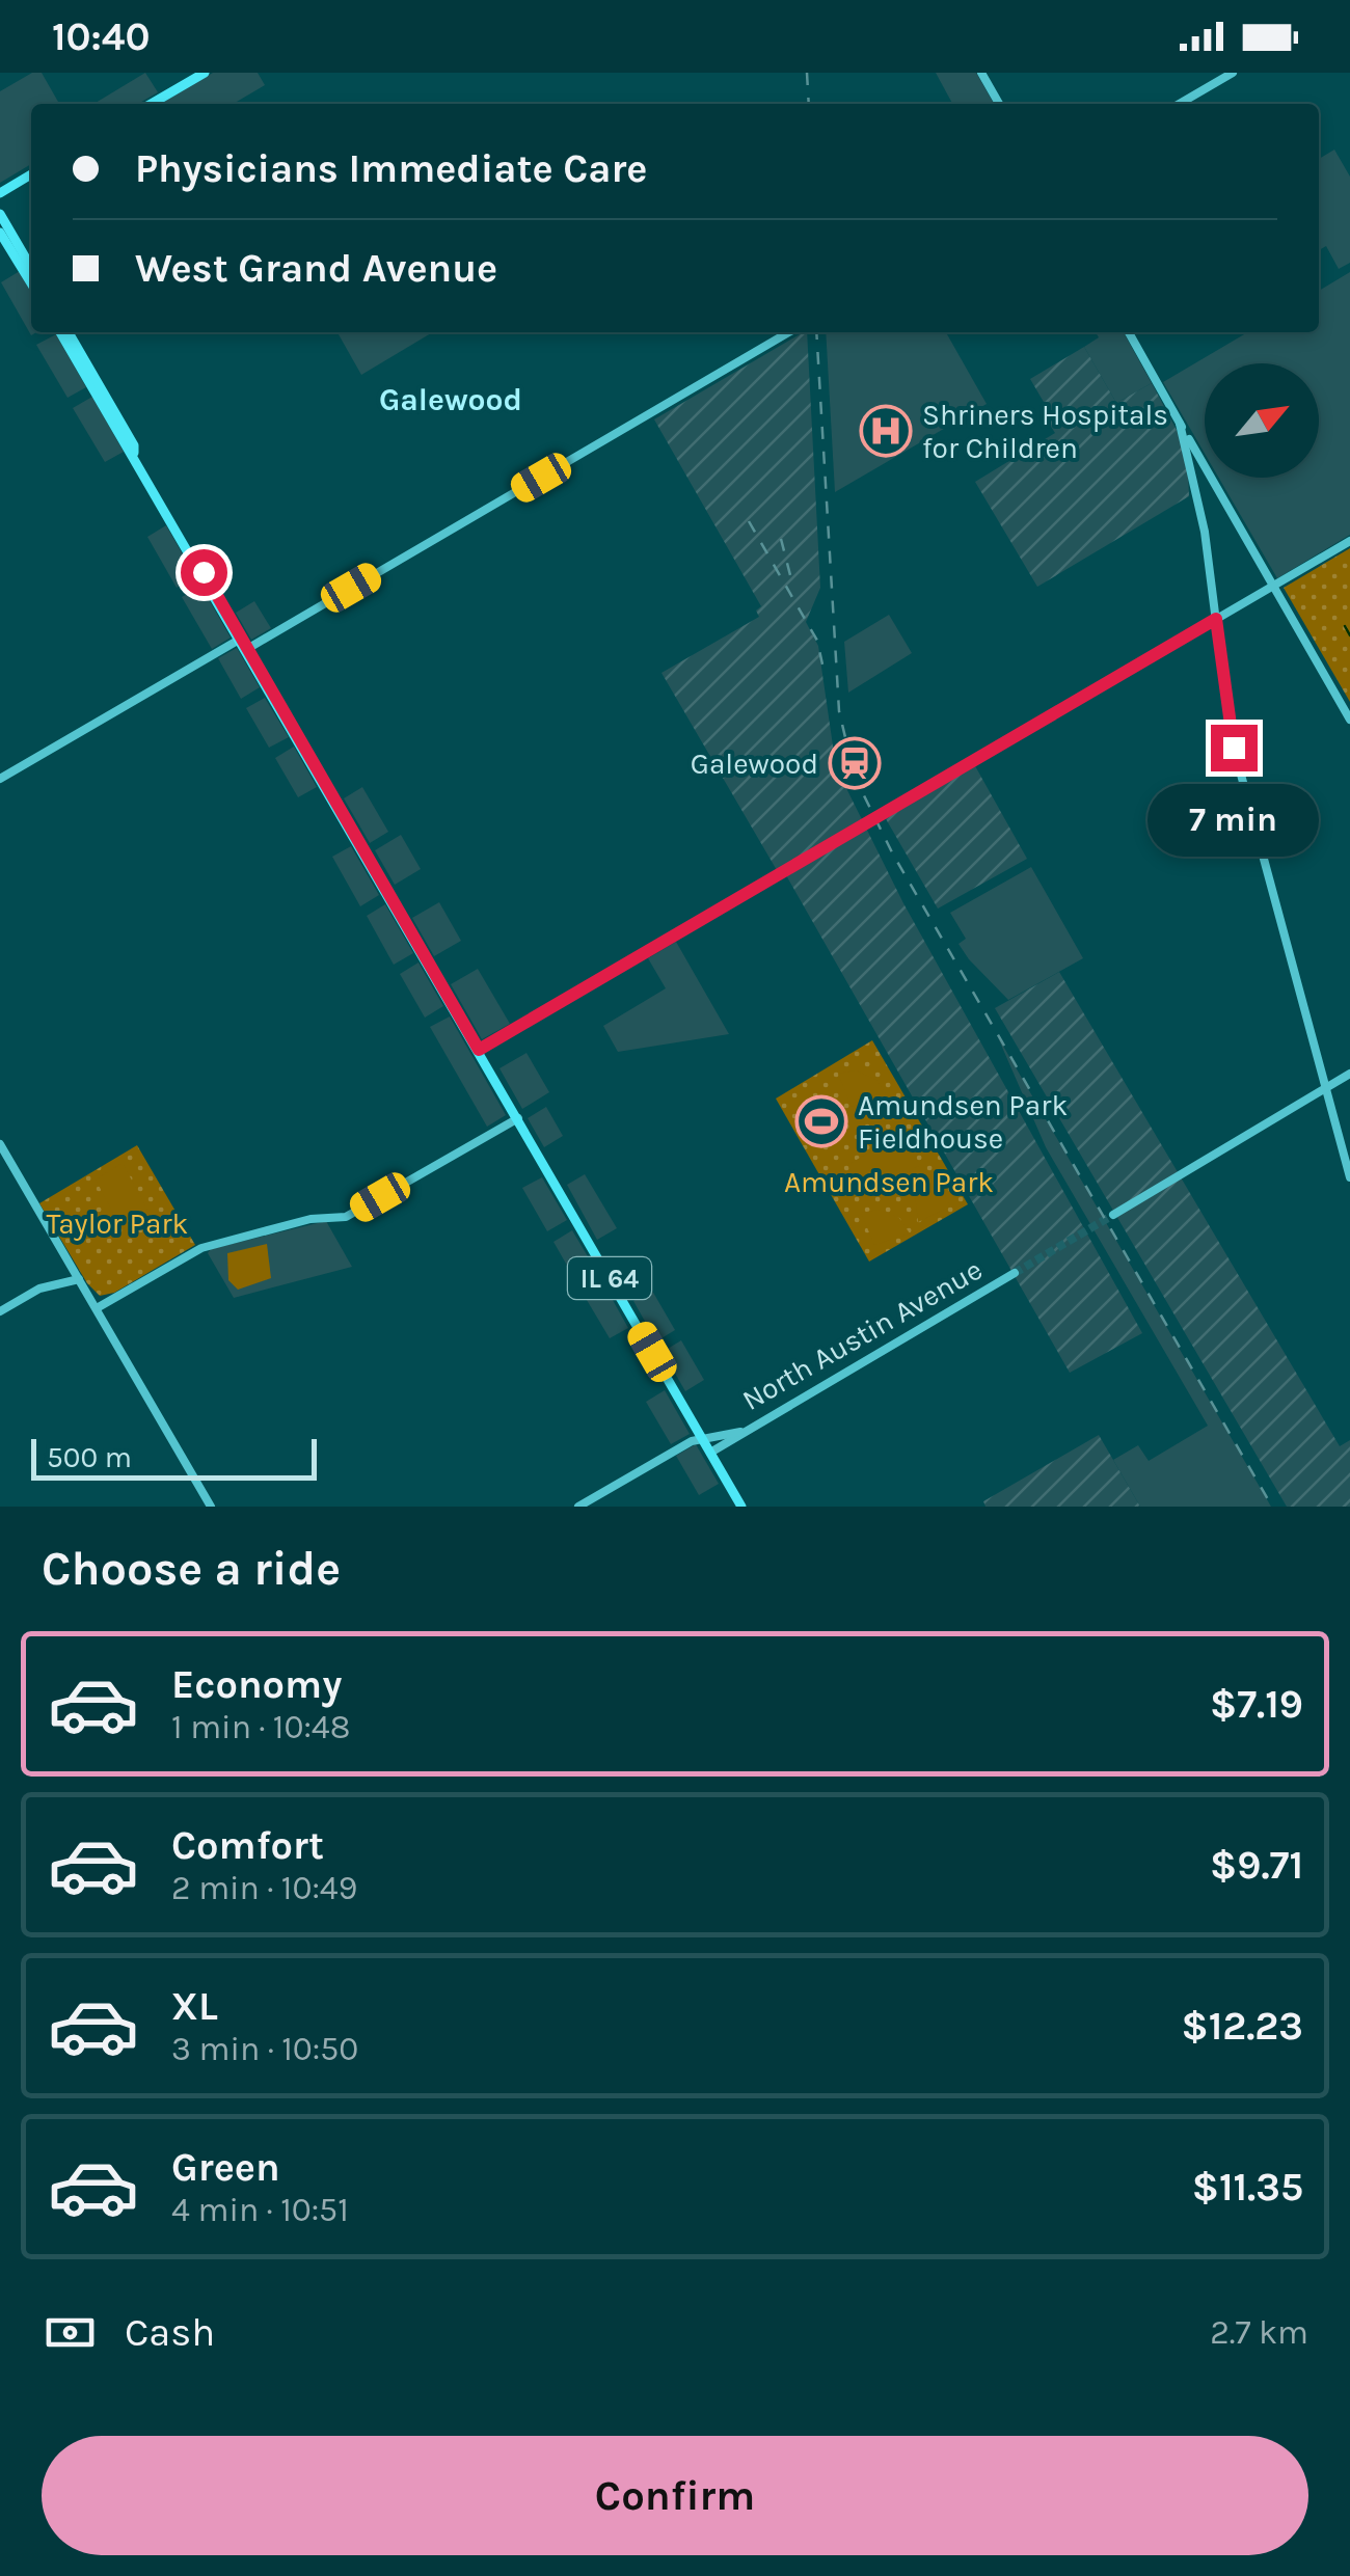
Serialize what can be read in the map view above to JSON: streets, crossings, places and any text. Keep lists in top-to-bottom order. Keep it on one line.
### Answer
{"streets":{"main road":["IL 64"],"street":["North Austin Avenue"]},"crossings":[["IL 64","North Austin Avenue"]],"districts":["Galewood"],"parks":["Amundsen Park","Taylor Park"],"places":{"hospital":["Shriners Hospitals for Children"],"station":["Galewood"],"sports":["Amundsen Park Fieldhouse"]},"scale_bar":"500 m","north":"top right","page":{"status":"10:40","banner":["Physicians Immediate Care","West Grand Avenue"],"bubble":"7 min","scale":"500 m","heading":"Choose a ride","list":[{"name":"Economy","note":"1 min · 10:48","value":"$7.19"},{"name":"Comfort","note":"2 min · 10:49","value":"$9.71"},{"name":"XL","note":"3 min · 10:50","value":"$12.23"},{"name":"Green","note":"4 min · 10:51","value":"$11.35"}],"pay":["Cash","2.7 km"],"buttons":"Confirm"}}
